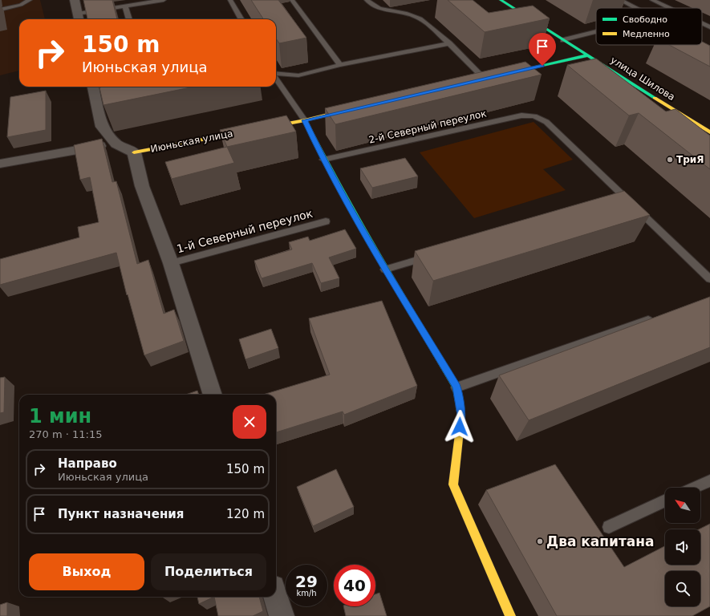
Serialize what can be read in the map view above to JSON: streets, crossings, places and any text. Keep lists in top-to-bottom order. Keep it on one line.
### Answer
{"streets":{"street":["улица Шилова","Июньская улица"],"lane":["2-й Северный переулок","1-й Северный переулок"]},"places":["ТриЯ","Два капитана"],"legend":["Свободно","Медленно"],"north":"top left","page":{"turn":["150 m","Июньская улица"],"heading":["1 мин","270 m · 11:15"],"list":[{"name":"Направо","note":"Июньская улица","value":"150 m"},{"name":"Пункт назначения","value":"120 m"}],"buttons":["Выход","Поделиться"],"speed":"29 km/h","limit":"40"}}
